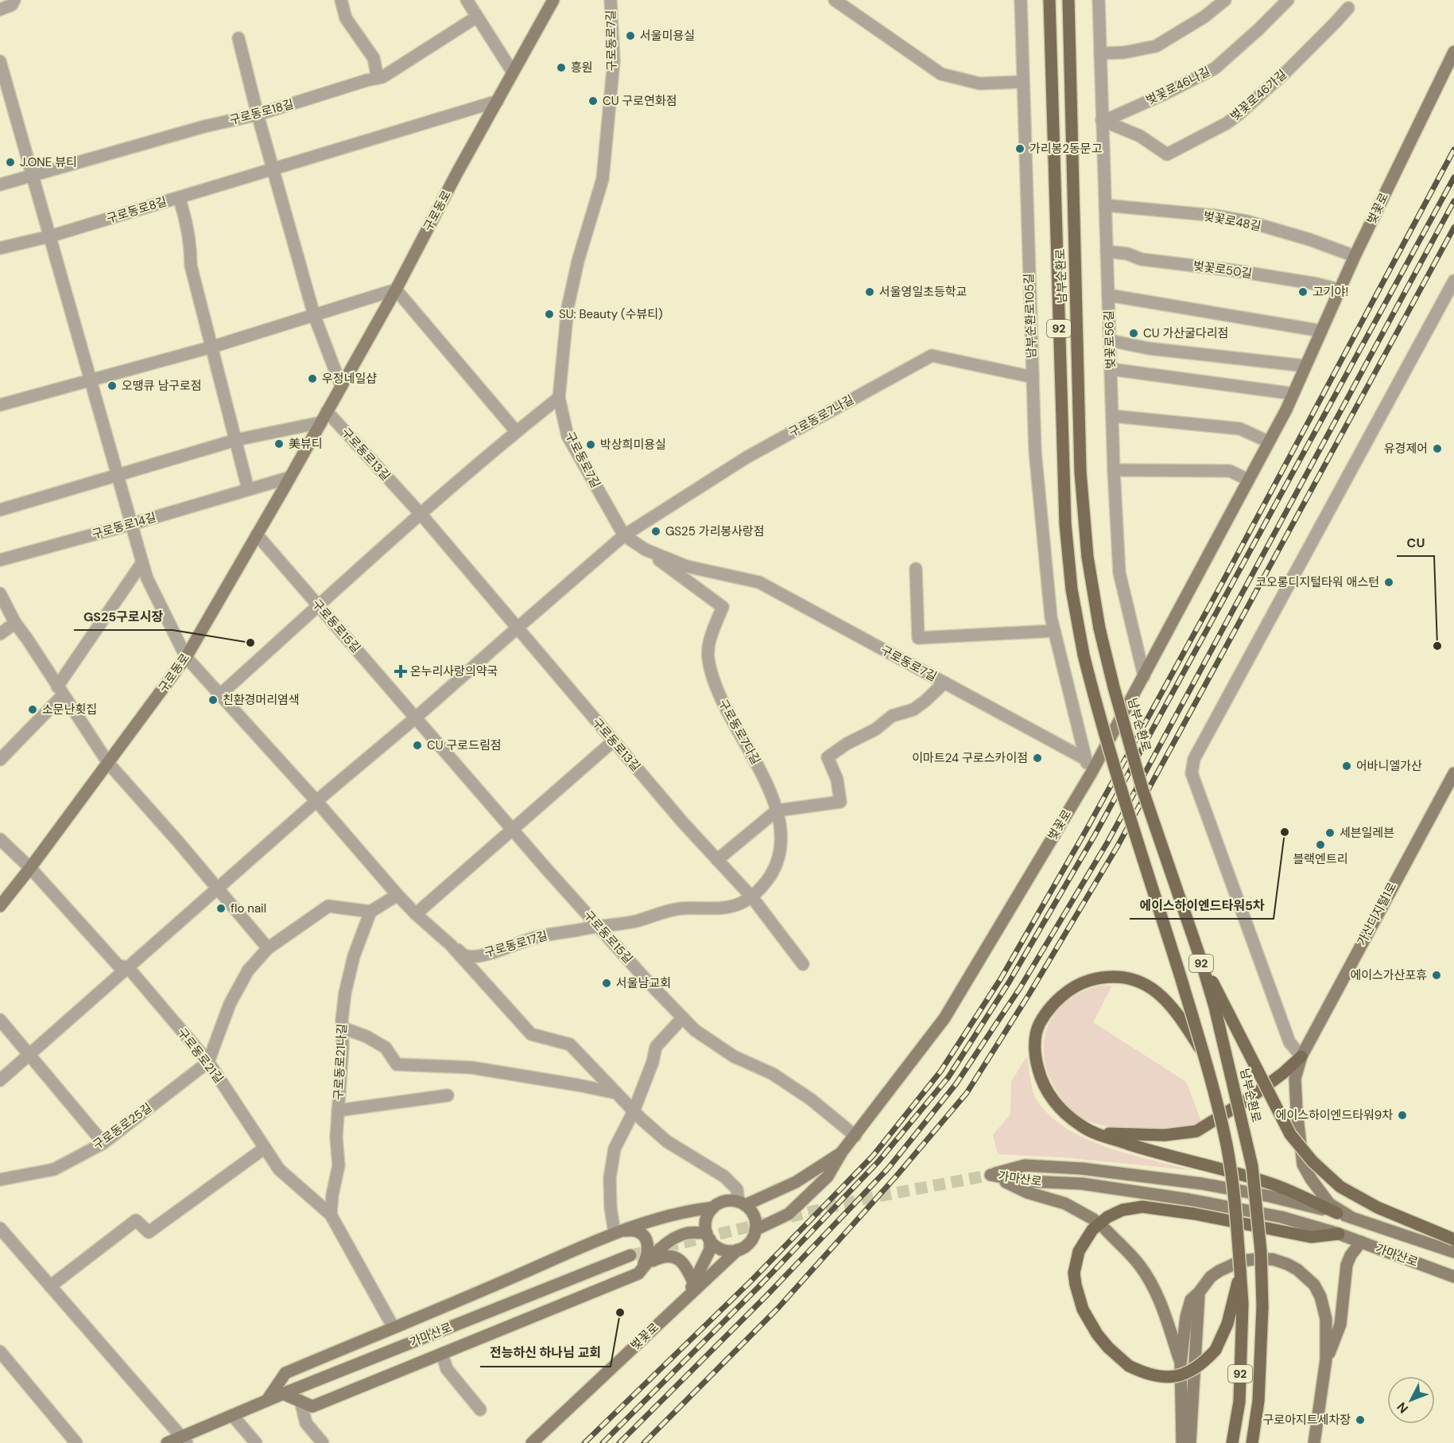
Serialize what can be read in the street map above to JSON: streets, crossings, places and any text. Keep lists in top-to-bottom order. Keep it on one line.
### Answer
{"streets":{"main road":["벚꽃로","구로동로","남부순환로","92","가산디지털1로","가마산로"],"street":["구로동로7길","벚꽃로46나길","벚꽃로46가길","구로동로18길","구로동로8길","벚꽃로48길","벚꽃로50길","남부순환로105길","벚꽃로56길","구로동로7나길","구로동로13길","구로동로14길","구로동로15길","구로동로7다길","구로동로17길","구로동로21길","구로동로21나길","구로동로25길"]},"crossings":[["구로동로7길","남부순환로105길"],["구로동로7길","구로동로7나길"],["구로동로7길","구로동로7다길"],["벚꽃로46나길","벚꽃로46가길"],["벚꽃로46나길","벚꽃로56길"],["벚꽃로46가길","벚꽃로56길"],["벚꽃로","벚꽃로48길"],["벚꽃로","벚꽃로50길"],["벚꽃로","남부순환로105길"],["벚꽃로","벚꽃로56길"],["벚꽃로","구로동로15길"],["벚꽃로","구로동로17길"],["구로동로8길","구로동로"],["구로동로","구로동로13길"],["구로동로","구로동로14길"],["구로동로","구로동로15길"],["구로동로","구로동로17길"],["구로동로","구로동로21길"],["벚꽃로48길","벚꽃로56길"],["벚꽃로50길","벚꽃로56길"],["남부순환로105길","구로동로7나길"],["구로동로13길","구로동로7다길"],["구로동로13길","구로동로17길"],["구로동로15길","구로동로17길"],["구로동로7다길","구로동로17길"],["가산디지털1로","가마산로"],["구로동로21길","구로동로21나길"],["구로동로21길","구로동로25길"]],"places":{"other":["서울미용실","흥원","CU 구로연화점","가리봉2동문고","J.ONE 뷰티","서울영일초등학교","고기야!","SU: Beauty (수뷰티)","CU 가산굴다리점","우정네일샵","오땡큐 남구로점","美뷰티","박상희미용실","유경제어","GS25 가리봉사랑점","코오롱디지털타워 애스턴","GS25구로시장","CU","친환경머리염색","소문난횟집","CU 구로드림점","이마트24 구로스카이점","어바니엘가산","에이스하이엔드타워5차","세븐일레븐","블랙엔트리","flo nail","에이스가산포휴","서울남교회","에이스하이엔드타워9차","전능하신 하나님 교회","구로아지트세차장"],"health":["온누리사랑의약국"]},"north":"bottom left"}
